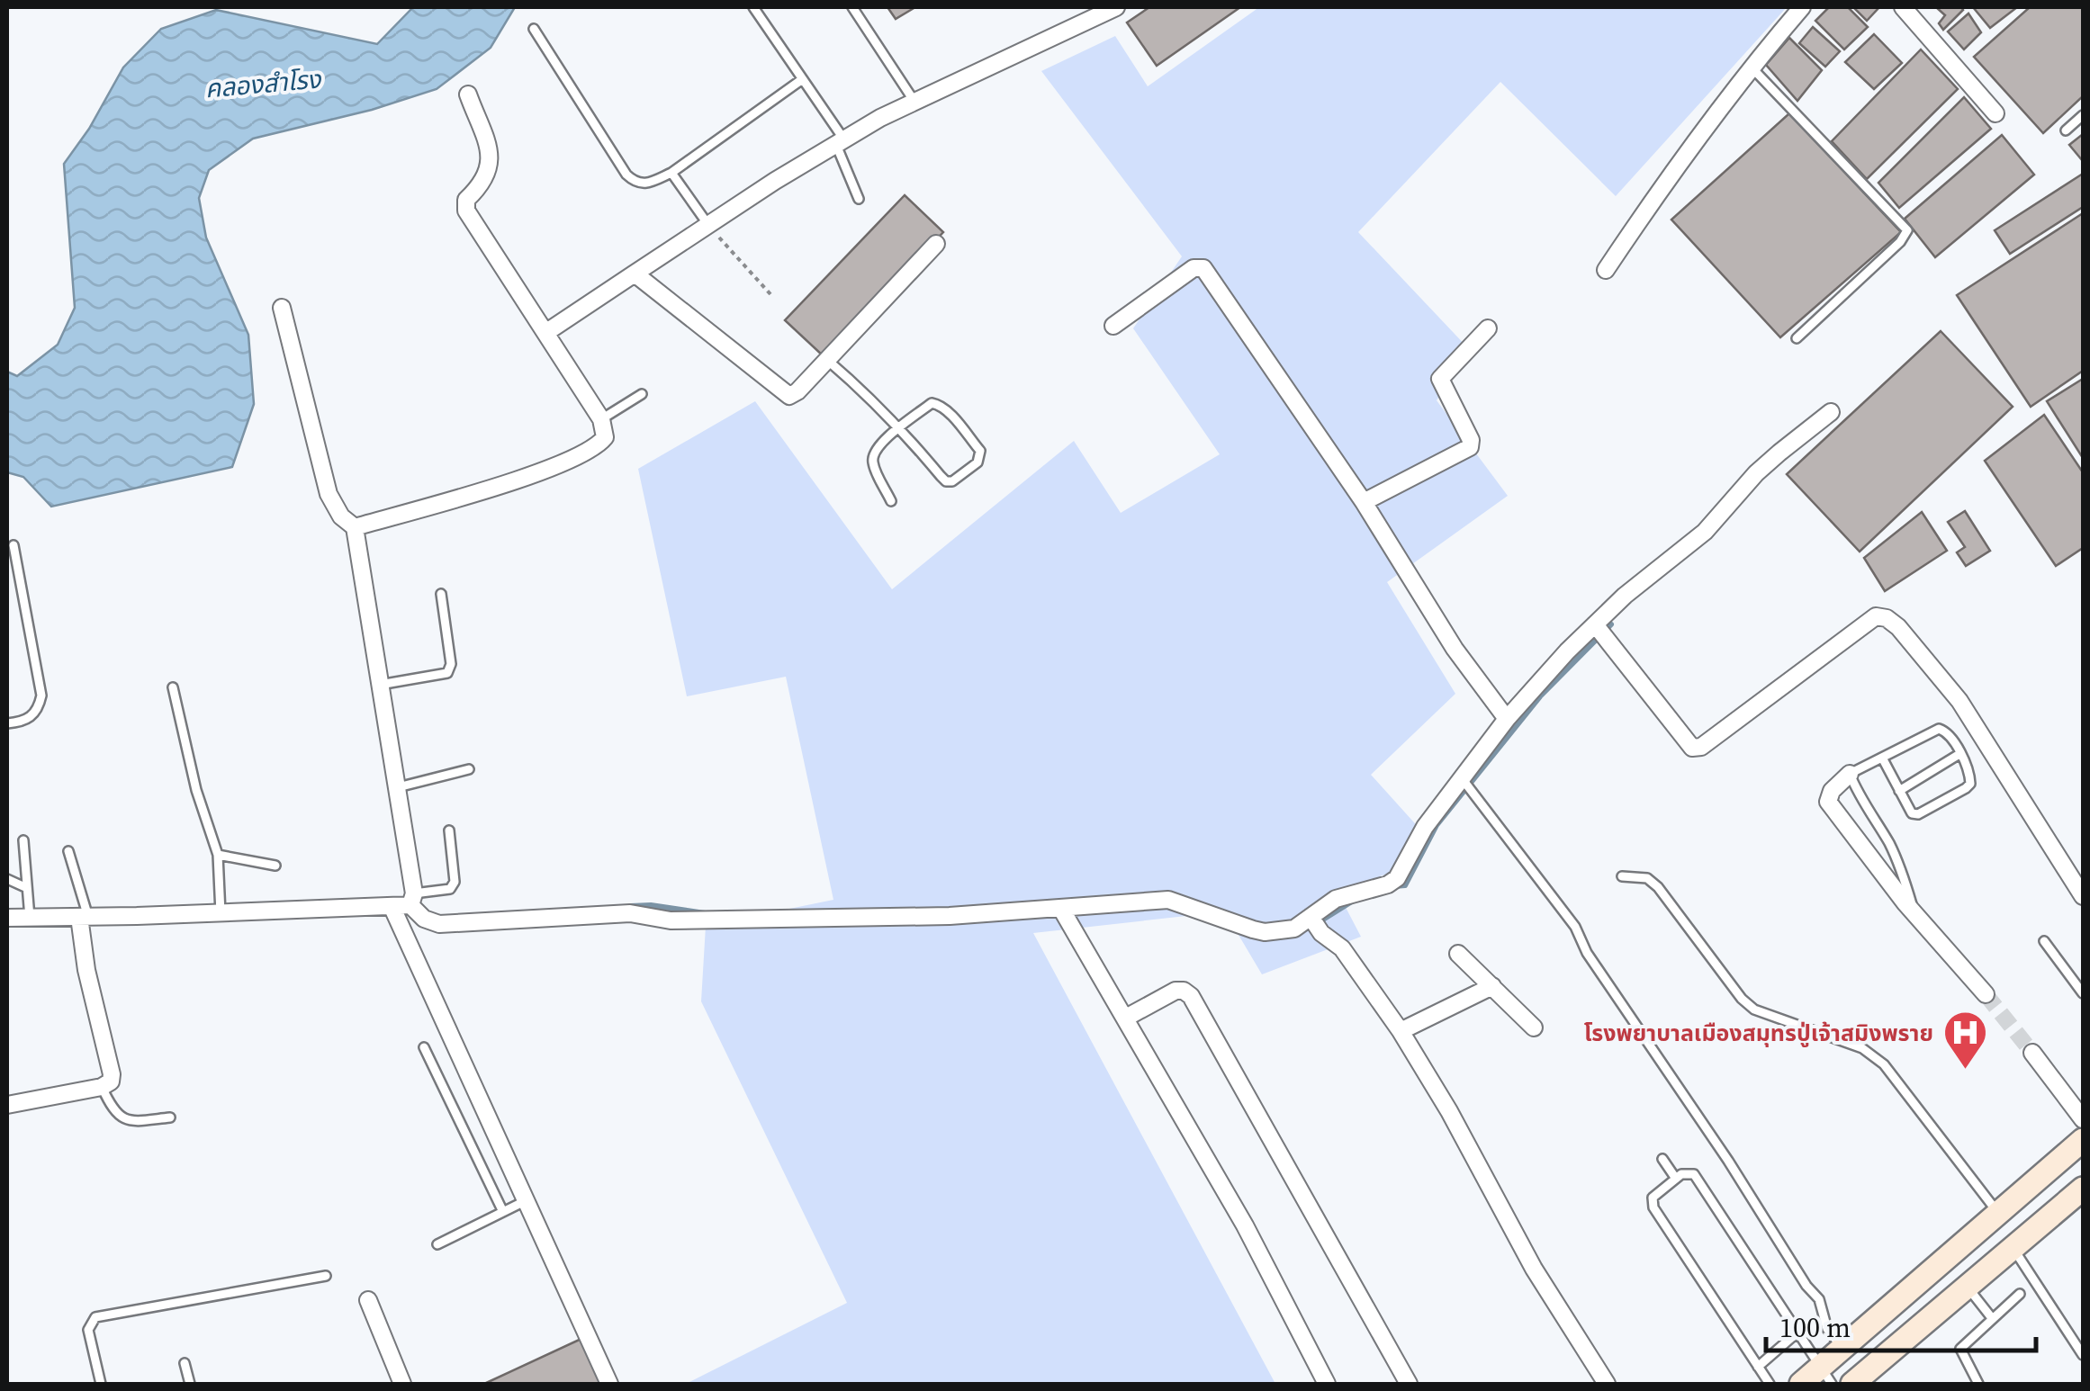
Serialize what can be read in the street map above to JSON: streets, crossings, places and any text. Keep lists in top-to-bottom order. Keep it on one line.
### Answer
{"water":["คลองสำโรง"],"places":{"hospital":["โรงพยาบาลเมืองสมุทรปู่เจ้าสมิงพราย"]},"scale_bar":"100 m"}
